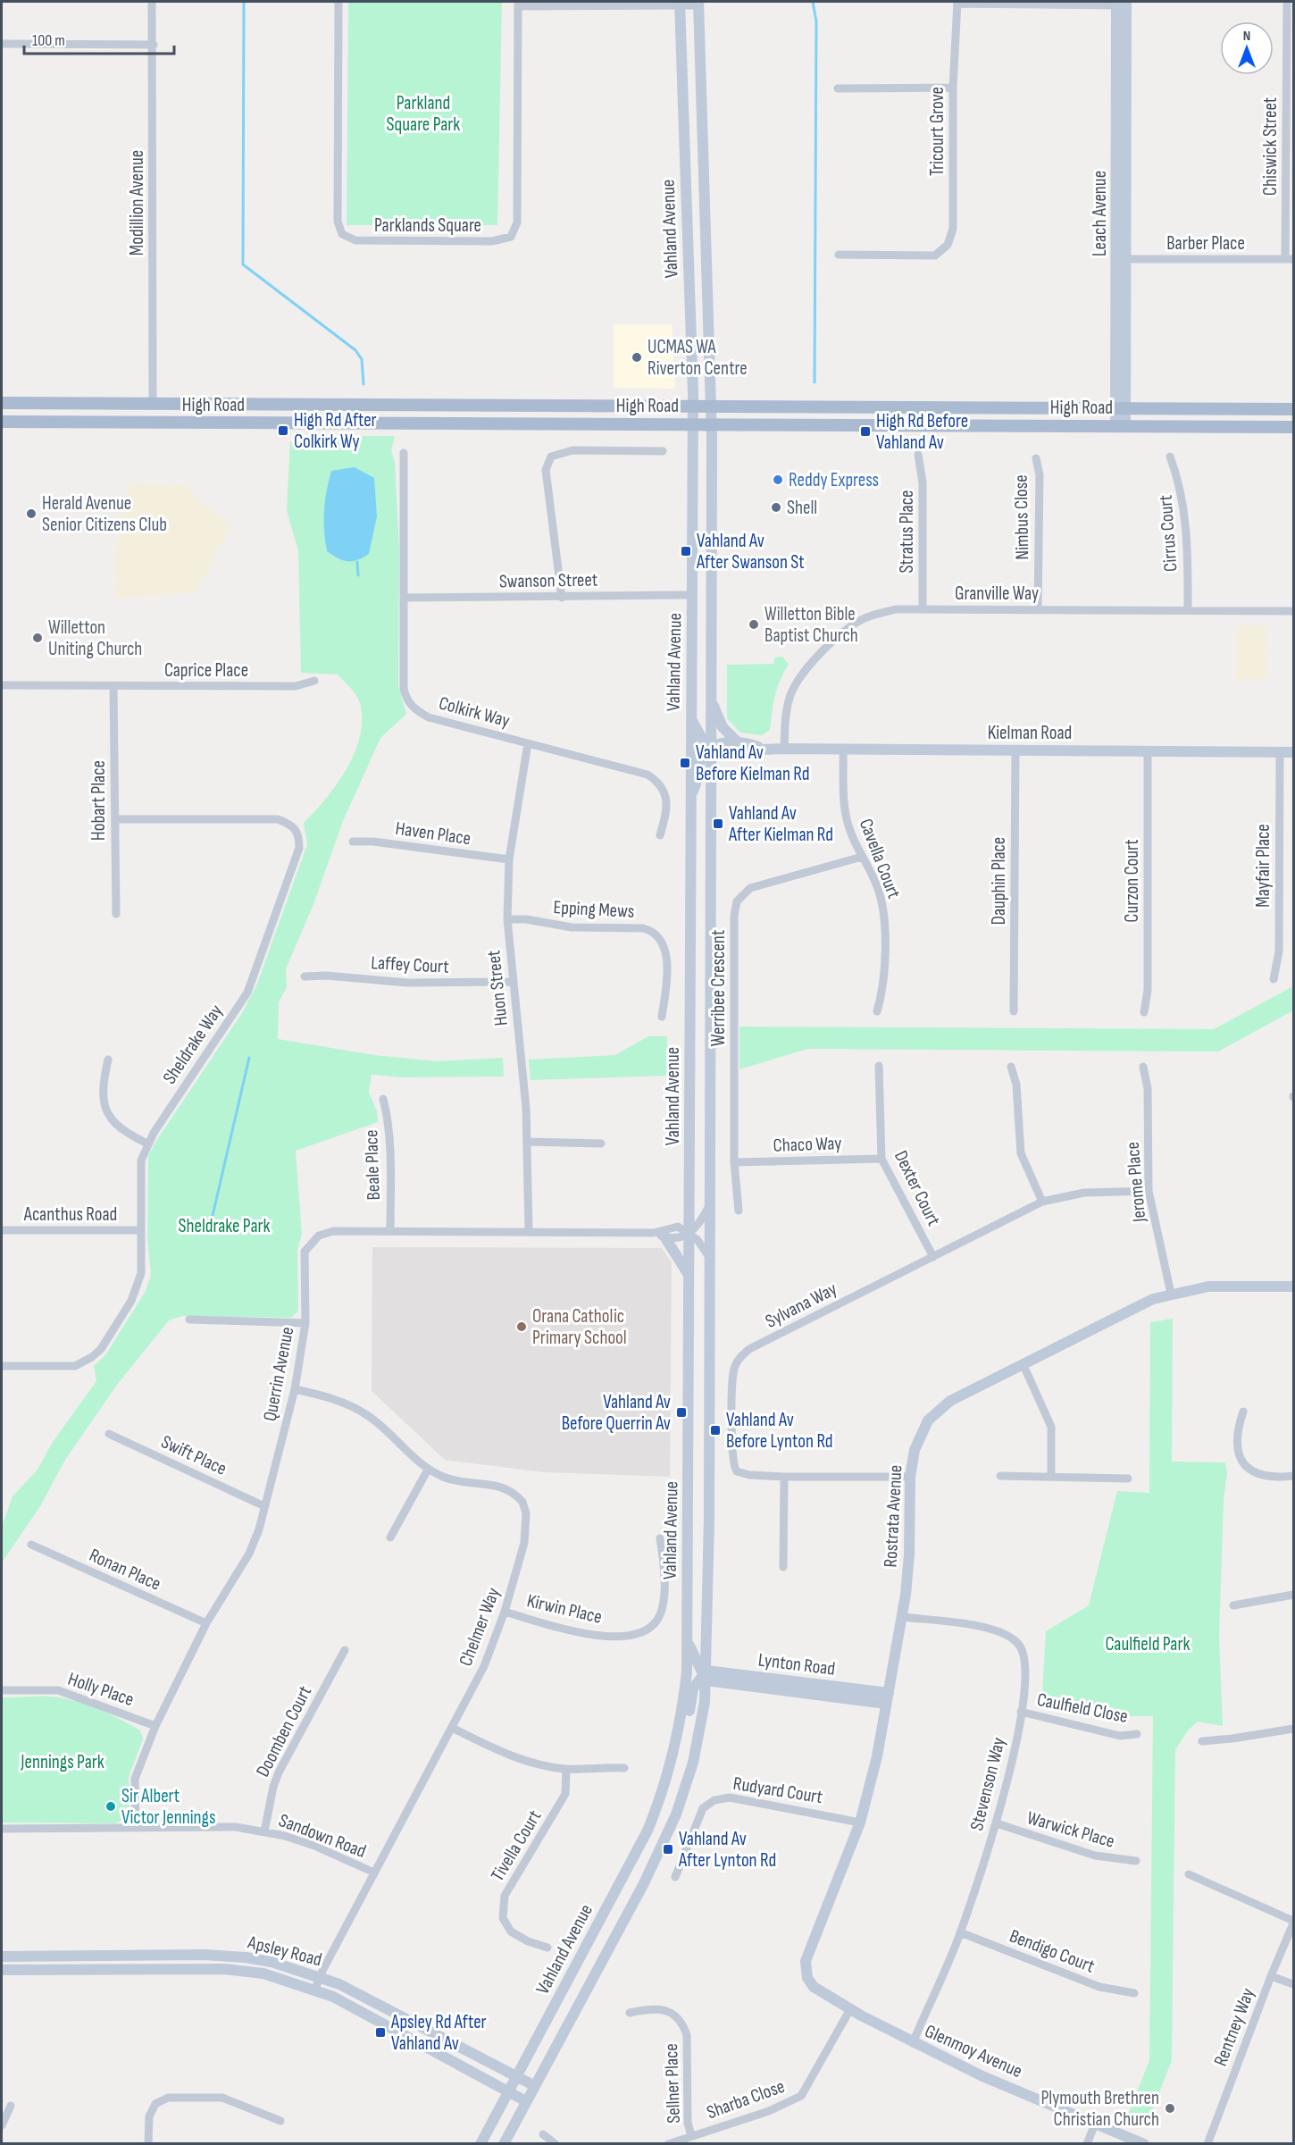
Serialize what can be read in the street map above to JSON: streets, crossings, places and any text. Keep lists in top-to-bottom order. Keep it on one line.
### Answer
{"streets":{"main road":["Leach Avenue","Vahland Avenue","High Road","Kielman Road","Rostrata Avenue","Lynton Road","Apsley Road","Glenmoy Avenue"],"street":["Tricourt Grove","Chiswick Street","Modillion Avenue","Parklands Square","Barber Place","Nimbus Close","Stratus Place","Cirrus Court","Swanson Street","Granville Way","Caprice Place","Colkirk Way","Hobart Place","Haven Place","Cavella Court","Mayfair Place","Dauphin Place","Curzon Court","Epping Mews","Laffey Court","Huon Street","Werribee Crescent","Sheldrake Way","Chaco Way","Beale Place","Jerome Place","Dexter Court","Acanthus Road","Sylvana Way","Querrin Avenue","Swift Place","Ronan Place","Kirwin Place","Chelmer Way","Holly Place","Caulfield Close","Doomben Court","Stevenson Way","Rudyard Court","Warwick Place","Sandown Road","Tivella Court","Bendigo Court","Rentney Way","Sellner Place","Sharba Close"]},"crossings":[["Chiswick Street","Barber Place"],["Modillion Avenue","High Road"],["Leach Avenue","Barber Place"],["Leach Avenue","High Road"],["Vahland Avenue","High Road"],["Vahland Avenue","Swanson Street"],["Vahland Avenue","Kielman Road"],["Vahland Avenue","Querrin Avenue"],["Vahland Avenue","Lynton Road"],["Vahland Avenue","Apsley Road"],["Nimbus Close","Granville Way"],["Stratus Place","Granville Way"],["Cirrus Court","Granville Way"],["Swanson Street","Colkirk Way"],["Granville Way","Kielman Road"],["Caprice Place","Hobart Place"],["Colkirk Way","Huon Street"],["Kielman Road","Cavella Court"],["Kielman Road","Mayfair Place"],["Kielman Road","Dauphin Place"],["Kielman Road","Curzon Court"],["Hobart Place","Sheldrake Way"],["Haven Place","Huon Street"],["Cavella Court","Werribee Crescent"],["Epping Mews","Huon Street"],["Laffey Court","Huon Street"],["Huon Street","Querrin Avenue"],["Werribee Crescent","Chaco Way"],["Sheldrake Way","Acanthus Road"],["Chaco Way","Dexter Court"],["Beale Place","Querrin Avenue"],["Jerome Place","Sylvana Way"],["Jerome Place","Rostrata Avenue"],["Dexter Court","Sylvana Way"],["Sylvana Way","Rostrata Avenue"],["Querrin Avenue","Swift Place"],["Querrin Avenue","Ronan Place"],["Querrin Avenue","Chelmer Way"],["Querrin Avenue","Holly Place"],["Querrin Avenue","Sandown Road"],["Rostrata Avenue","Lynton Road"],["Rostrata Avenue","Stevenson Way"],["Rostrata Avenue","Rudyard Court"],["Rostrata Avenue","Glenmoy Avenue"],["Kirwin Place","Chelmer Way"],["Chelmer Way","Sandown Road"],["Chelmer Way","Apsley Road"],["Caulfield Close","Stevenson Way"],["Doomben Court","Sandown Road"],["Stevenson Way","Warwick Place"],["Stevenson Way","Bendigo Court"],["Stevenson Way","Glenmoy Avenue"],["Glenmoy Avenue","Sharba Close"],["Sellner Place","Sharba Close"]],"parks":["Parkland Square Park","Sheldrake Park","Caulfield Park","Jennings Park"],"places":{"other":["UCMAS WA Riverton Centre","Reddy Express","Shell","Herald Avenue Senior Citizens Club","Willetton Bible Baptist Church","Willetton Uniting Church","Orana Catholic Primary School","Sir Albert Victor Jennings","Plymouth Brethren Christian Church"],"transit":["High Rd After Colkirk Wy","High Rd Before Vahland Av","Vahland Av After Swanson St","Vahland Av Before Kielman Rd","Vahland Av After Kielman Rd","Vahland Av Before Querrin Av","Vahland Av Before Lynton Rd","Vahland Av After Lynton Rd","Apsley Rd After Vahland Av"]},"scale_bar":"100 m","north":"top"}
